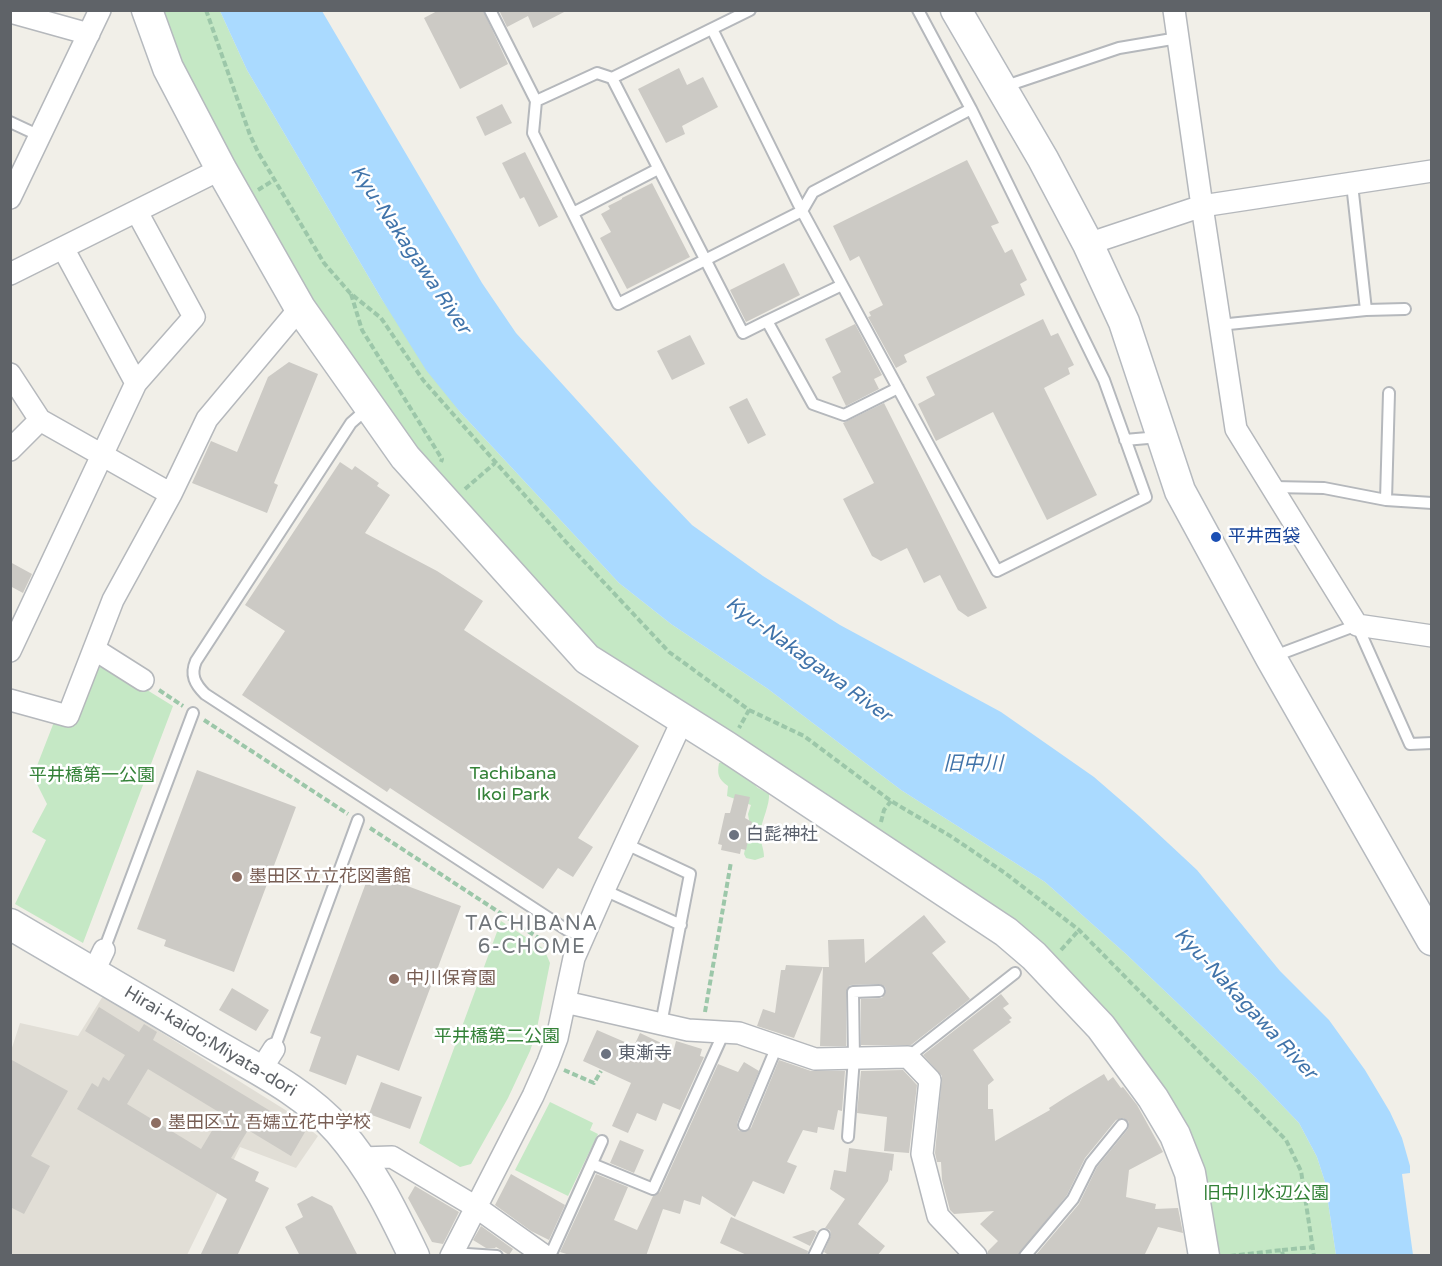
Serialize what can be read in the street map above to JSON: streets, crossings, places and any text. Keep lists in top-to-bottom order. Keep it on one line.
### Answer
{"streets":{"street":["Hirai-kaido;Miyata-dori"]},"districts":["TACHIBANA 6-CHOME"],"water":["Kyu-Nakagawa River","旧中川"],"parks":["Tachibana Ikoi Park","平井橋第一公園","平井橋第二公園","旧中川水辺公園"],"places":["平井西袋","白髭神社","墨田区立立花図書館","中川保育園","東漸寺","墨田区立 吾嬬立花中学校"]}
